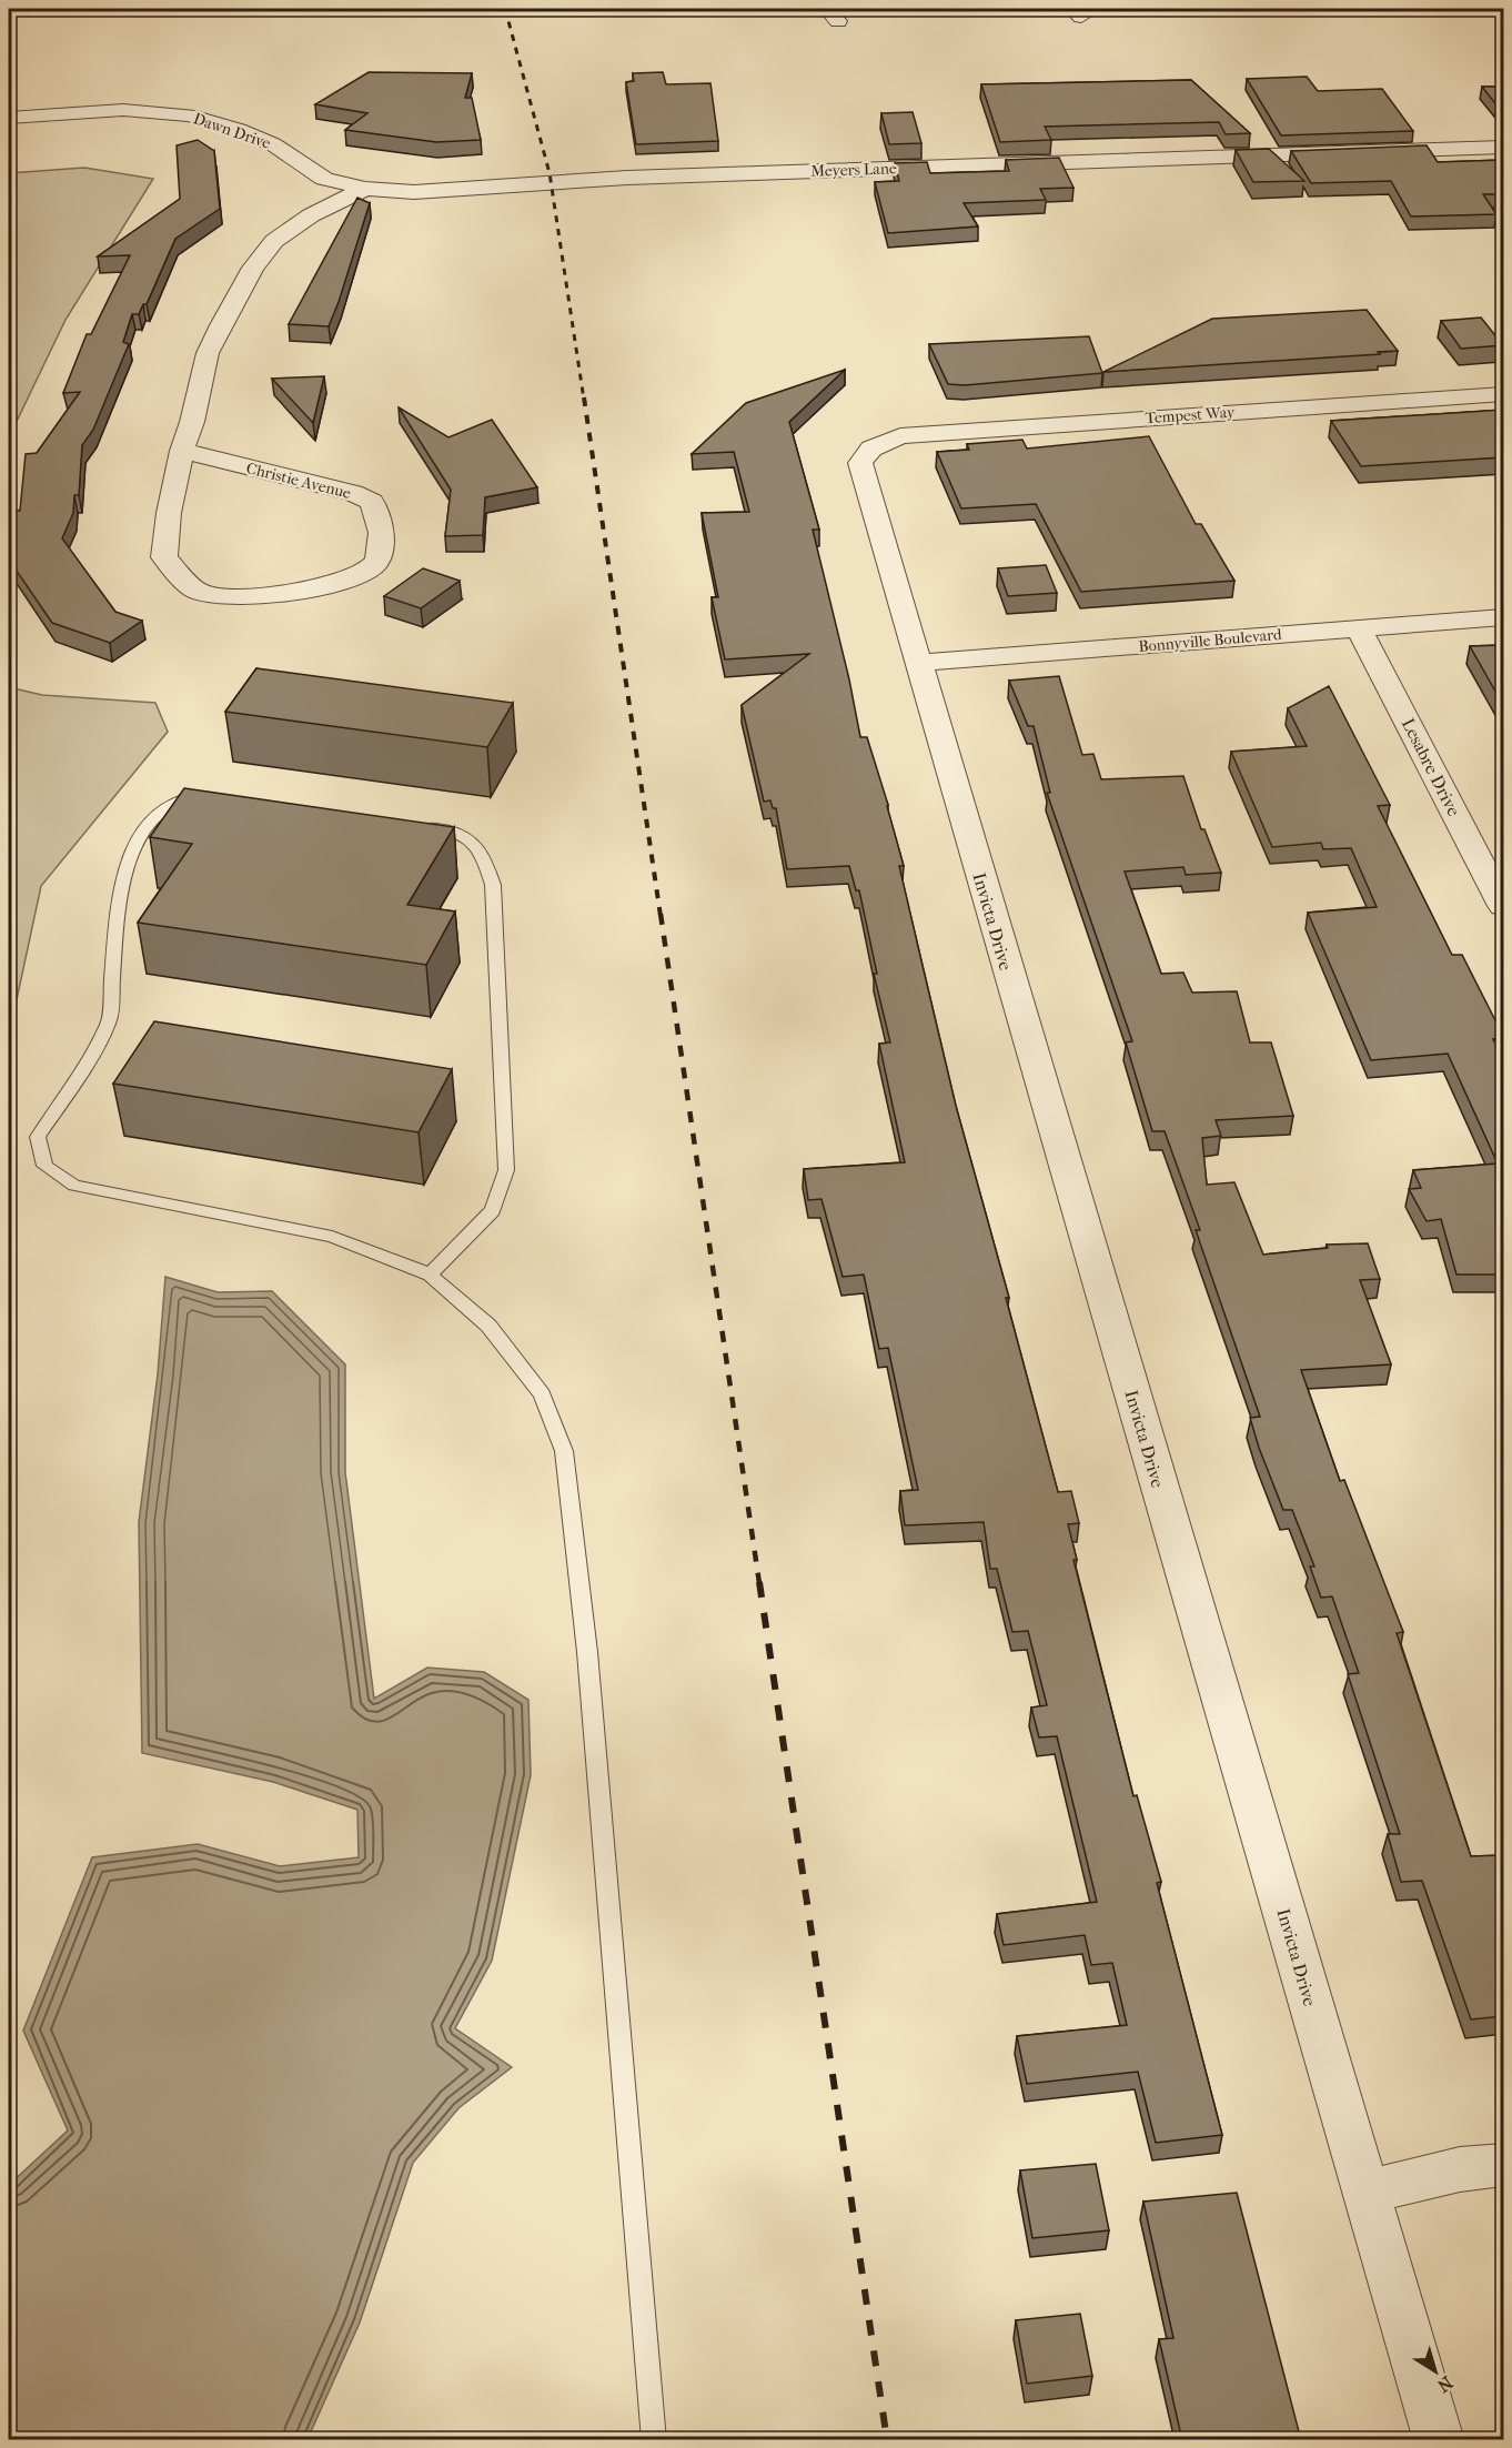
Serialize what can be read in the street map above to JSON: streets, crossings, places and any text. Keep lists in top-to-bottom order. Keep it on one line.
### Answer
{"streets":{"street":["Dawn Drive","Meyers Lane","Tempest Way","Christie Avenue","Bonnyville Boulevard","Lesabre Drive","Invicta Drive"]},"crossings":[["Dawn Drive","Meyers Lane"],["Dawn Drive","Christie Avenue"],["Meyers Lane","Christie Avenue"],["Tempest Way","Invicta Drive"],["Bonnyville Boulevard","Lesabre Drive"],["Bonnyville Boulevard","Invicta Drive"]],"north":"bottom right"}
